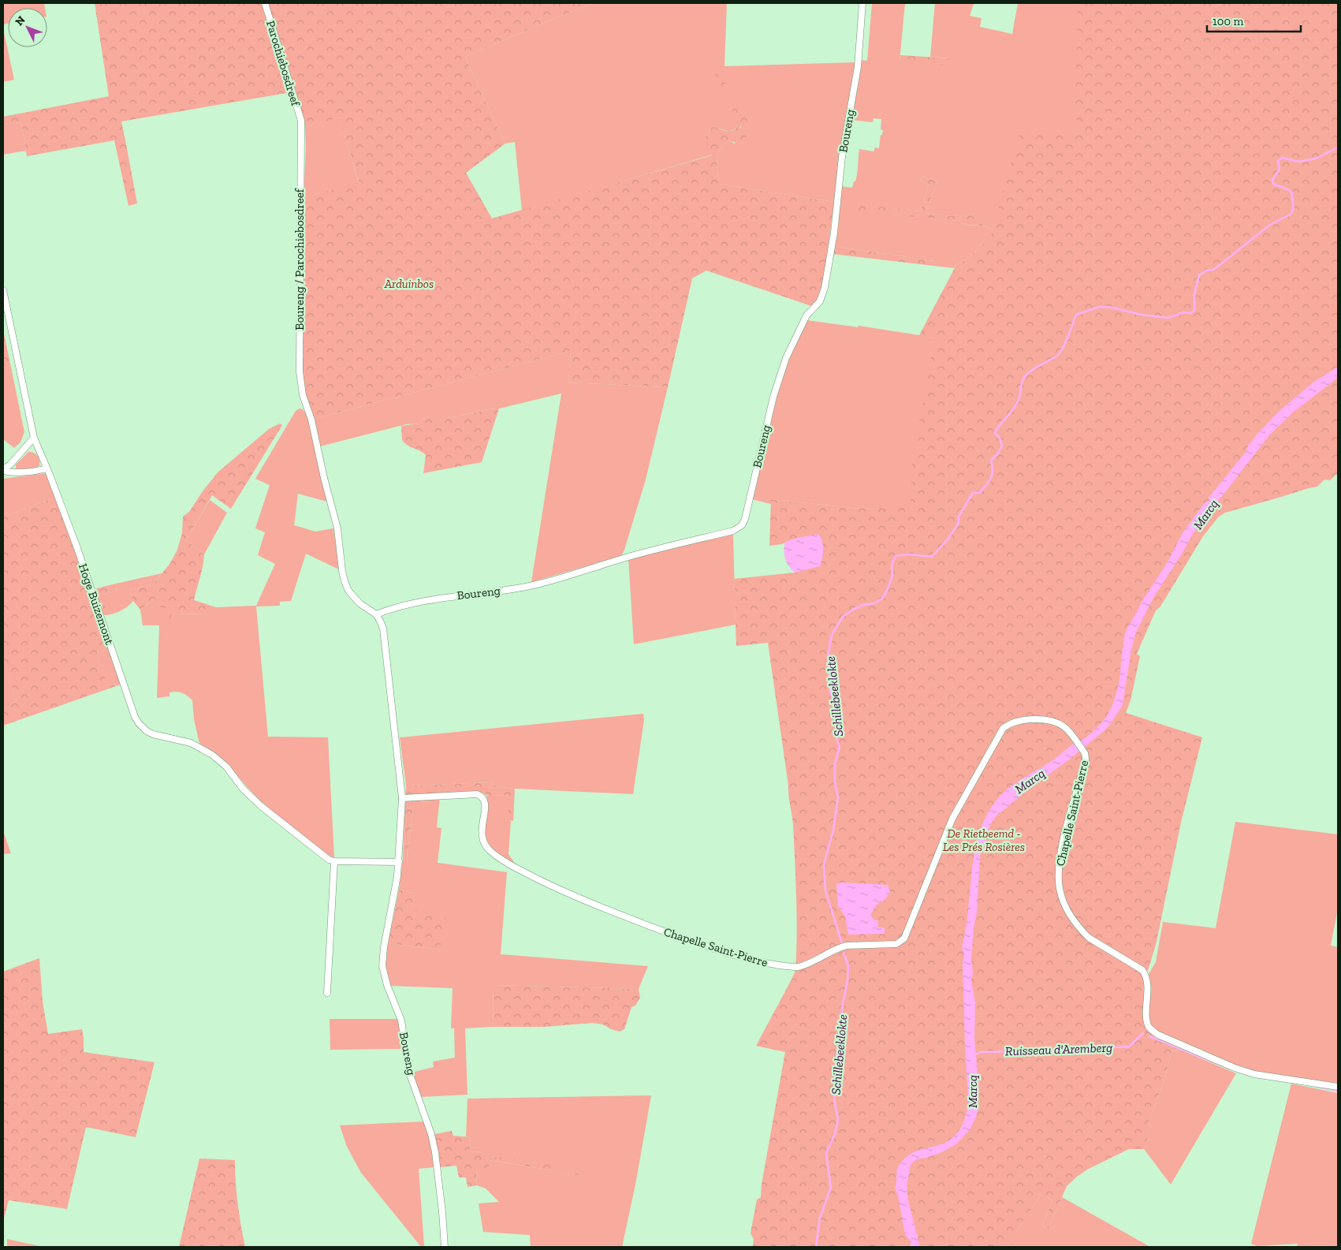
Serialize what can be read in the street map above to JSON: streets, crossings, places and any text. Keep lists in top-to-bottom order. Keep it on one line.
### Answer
{"streets":{"street":["Parochiebosdreef","Boureng","Boureng / Parochiebosdreef","Hoge Buizemont","Chapelle Saint-Pierre"]},"crossings":[["Parochiebosdreef","Boureng / Parochiebosdreef"],["Boureng","Boureng / Parochiebosdreef"],["Boureng","Chapelle Saint-Pierre"]],"water":["Marcq","Schillebeeklokte","Ruisseau d'Aremberg"],"parks":["Arduinbos","De Rietbeemd - Les Prés Rosières"],"scale_bar":"100 m","north":"top left"}
